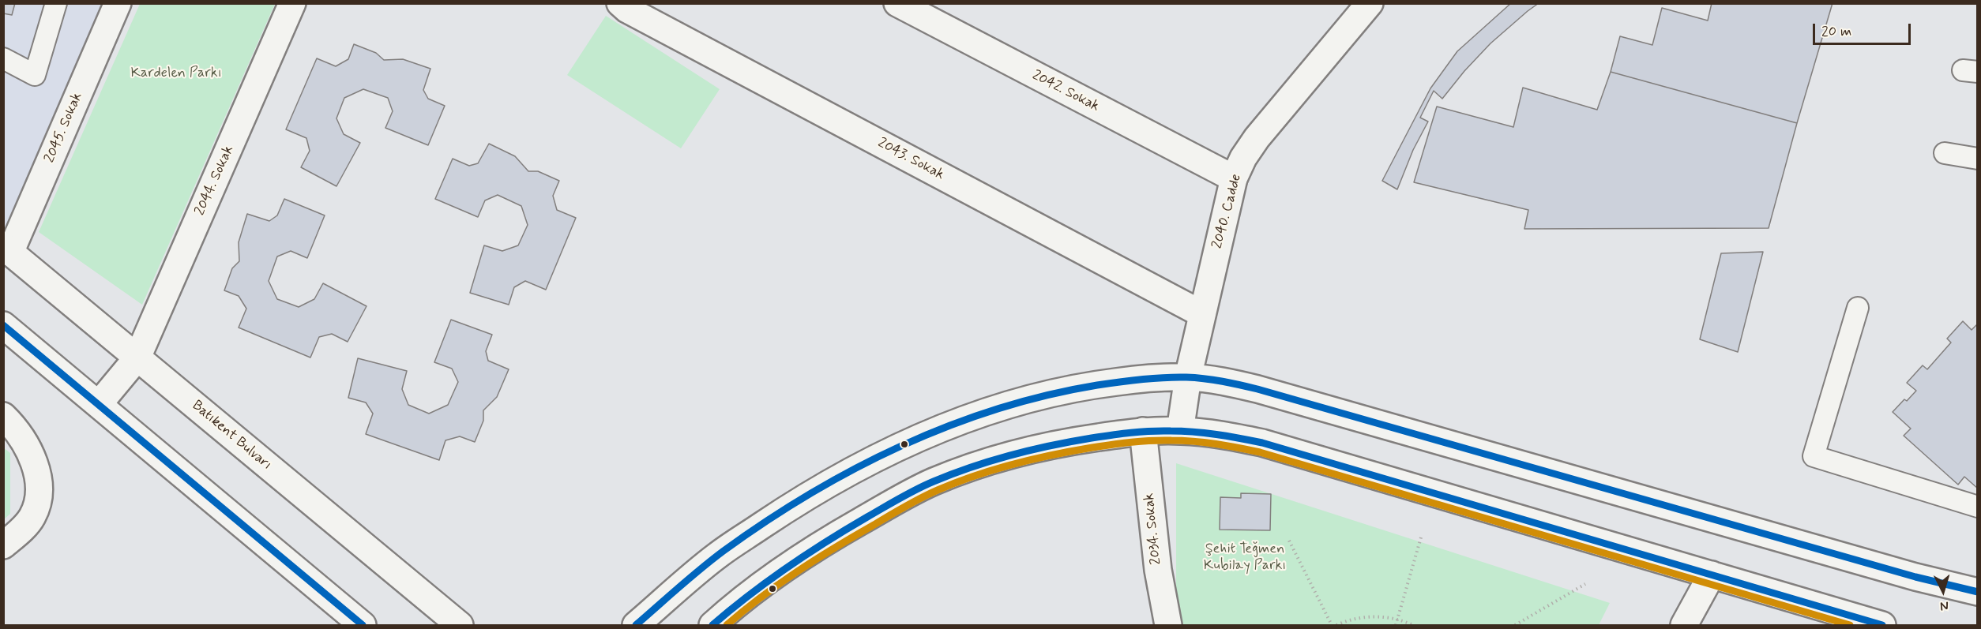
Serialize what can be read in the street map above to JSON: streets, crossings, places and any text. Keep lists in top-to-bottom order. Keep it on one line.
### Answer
{"streets":{"main road":["2042. Sokak","2045. Sokak","2043. Sokak","2044. Sokak","2040. Cadde","Batıkent Bulvarı","2034. Sokak"]},"crossings":[["2042. Sokak","2040. Cadde"],["2045. Sokak","Batıkent Bulvarı"],["2043. Sokak","2040. Cadde"],["2044. Sokak","Batıkent Bulvarı"]],"parks":["Kardelen Parkı","Şehit Teğmen Kubilay Parkı"],"scale_bar":"20 m","north":"bottom"}
